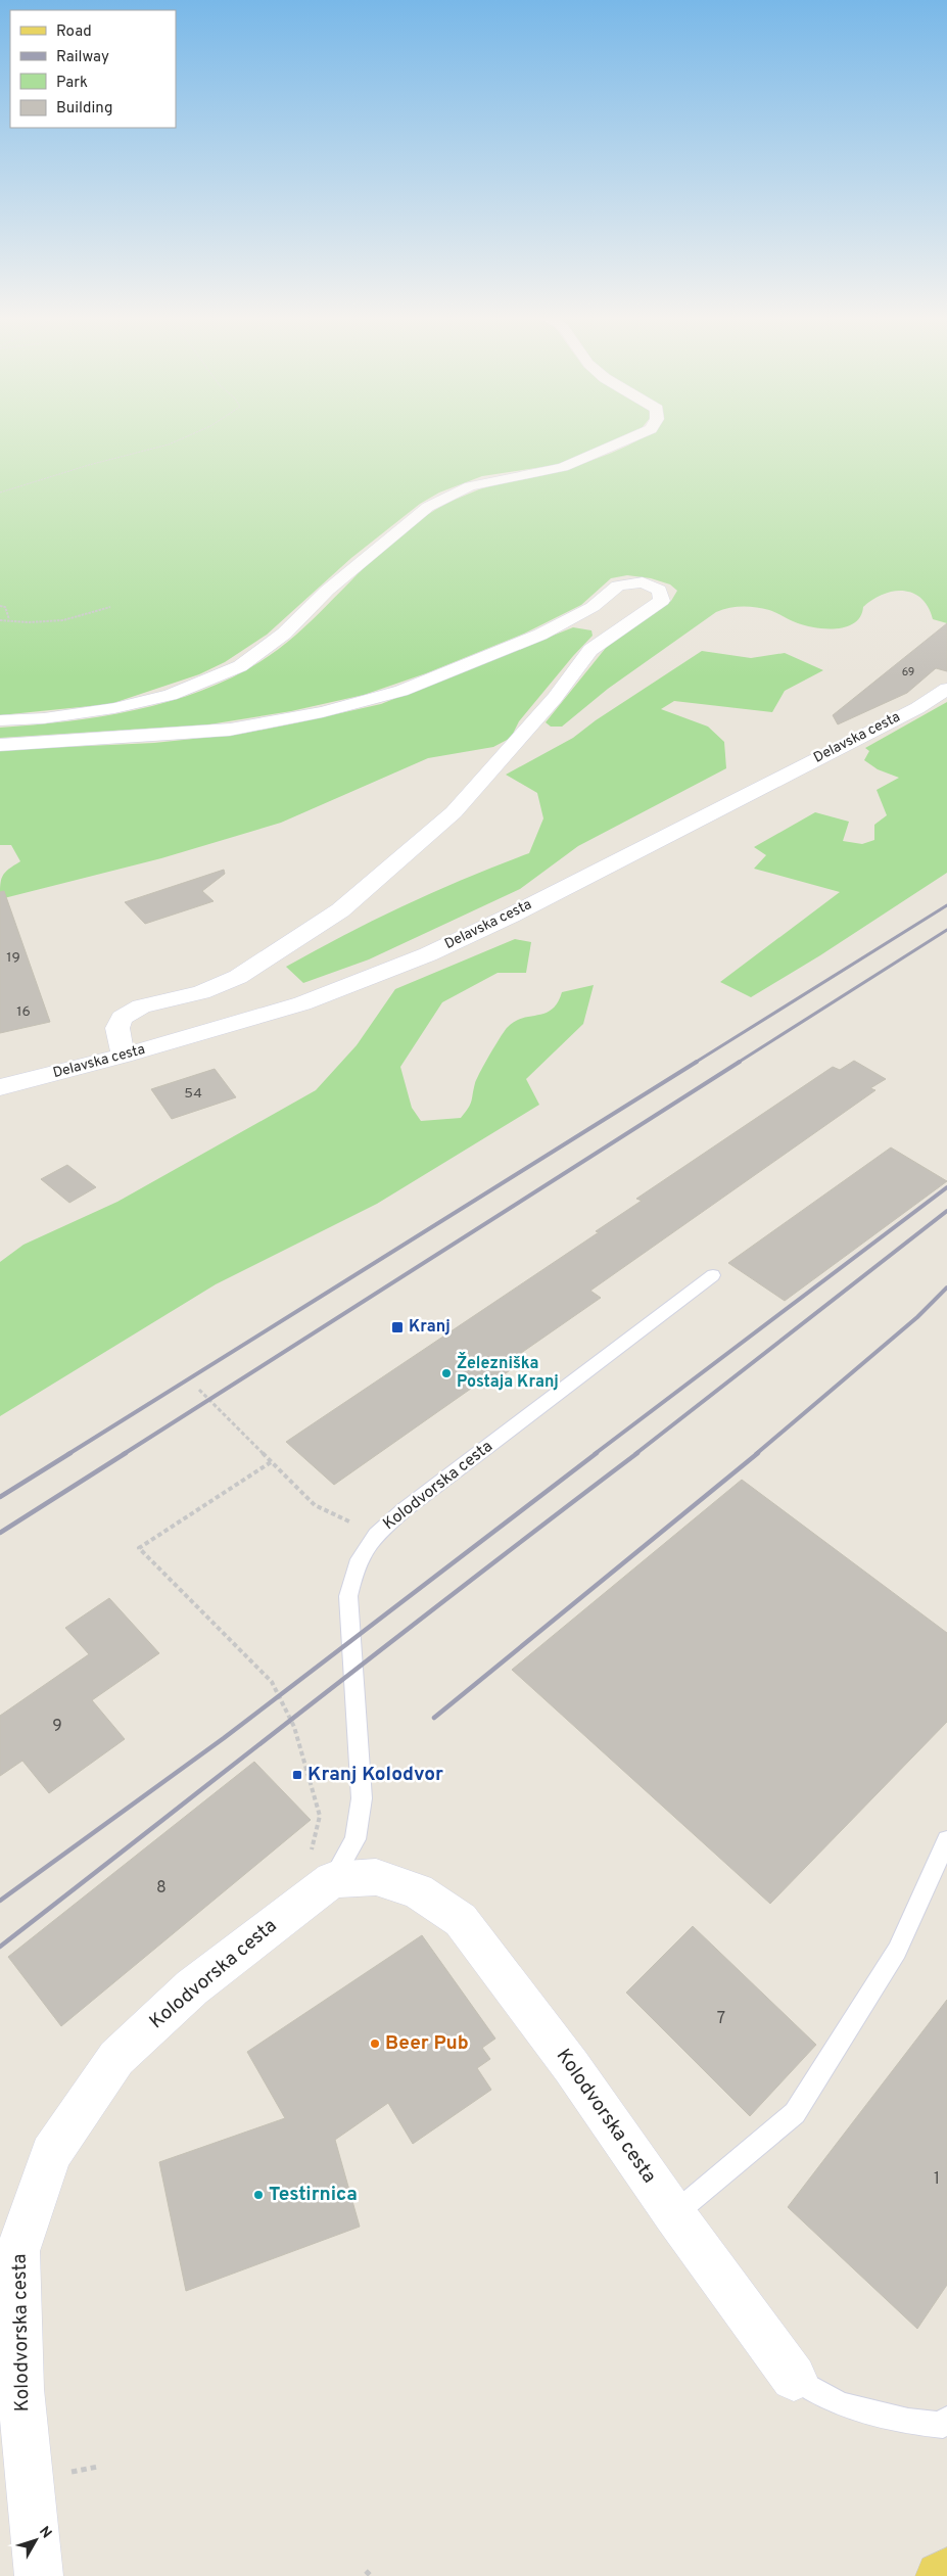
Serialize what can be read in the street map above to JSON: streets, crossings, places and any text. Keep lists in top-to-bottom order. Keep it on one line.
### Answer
{"streets":{"street":["Delavska cesta","Kolodvorska cesta"]},"places":{"transit":["Kranj","Kranj Kolodvor"],"other":["Železniška Postaja Kranj","Beer Pub","Testirnica"]},"house_numbers":["69","19","16","54","9","8","7","1"],"legend":["Road","Railway","Park","Building"],"north":"top right"}
